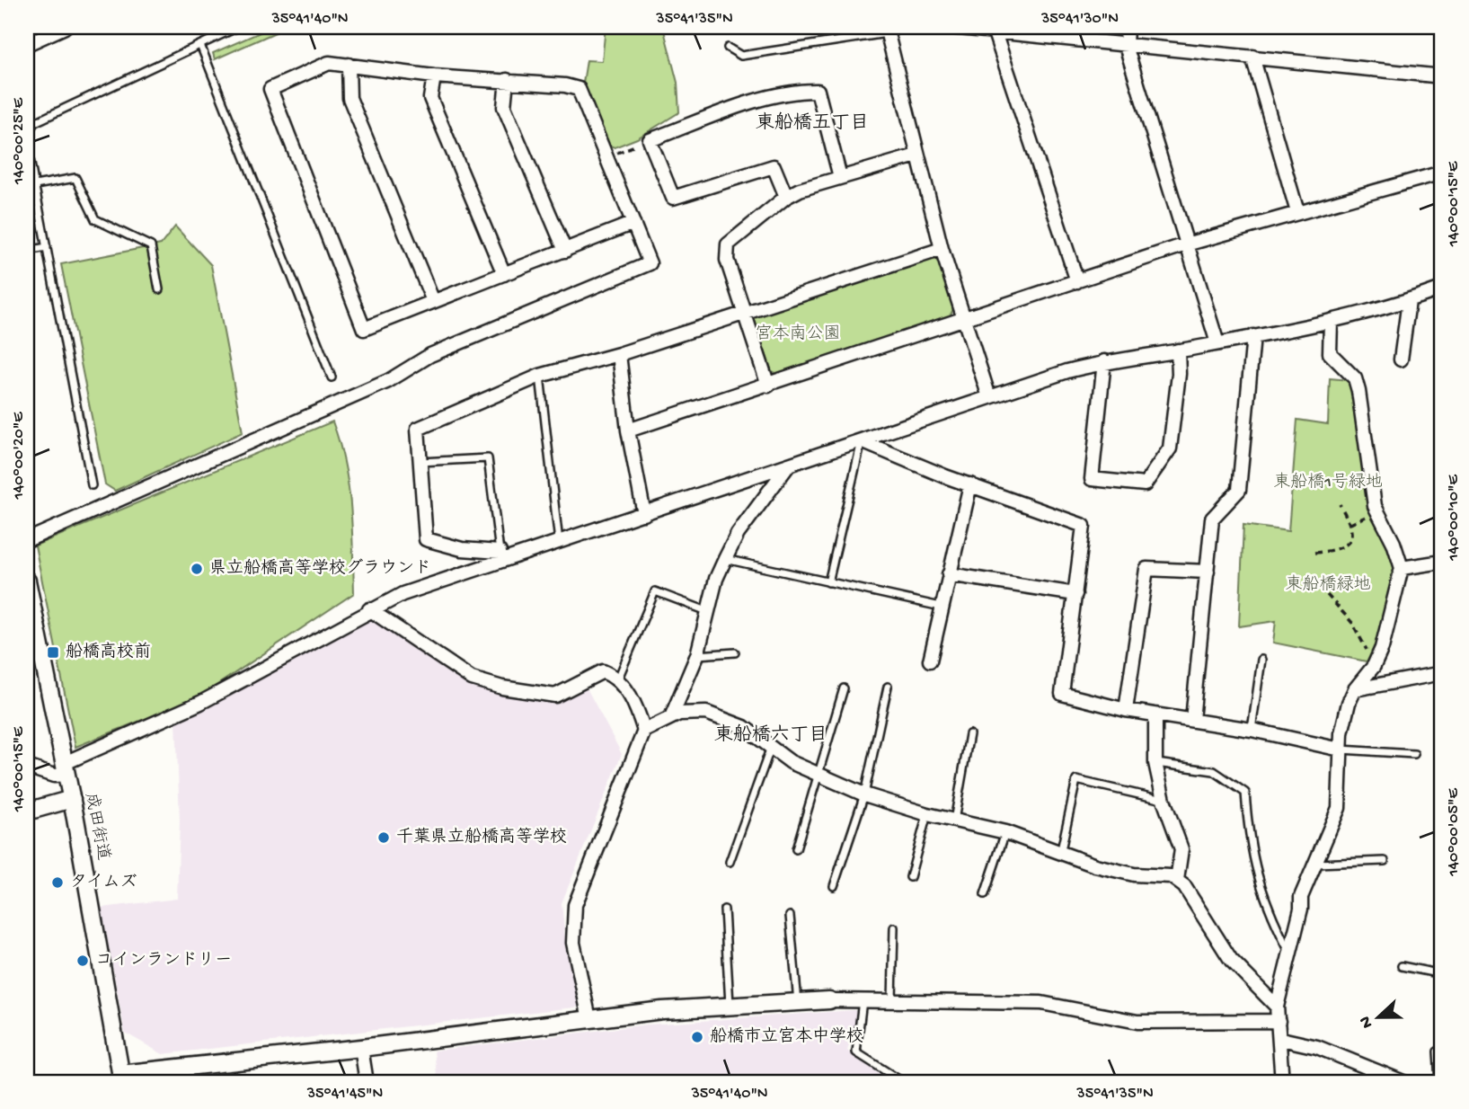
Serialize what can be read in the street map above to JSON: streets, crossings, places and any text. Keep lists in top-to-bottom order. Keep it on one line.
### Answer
{"streets":{"street":["成田街道"]},"districts":["東船橋五丁目","東船橋六丁目"],"parks":["宮本南公園","東船橋1号緑地","東船橋緑地"],"places":{"other":["県立船橋高等学校グラウンド","千葉県立船橋高等学校","タイムズ","コインランドリー","船橋市立宮本中学校"],"transit":["船橋高校前"]},"north":"left","coordinates":["35°41'40\"N","35°41'35\"N","35°41'30\"N","140°00'25\"E","140°00'15\"E","140°00'20\"E","140°00'10\"E","140°00'05\"E","35°41'45\"N"]}
